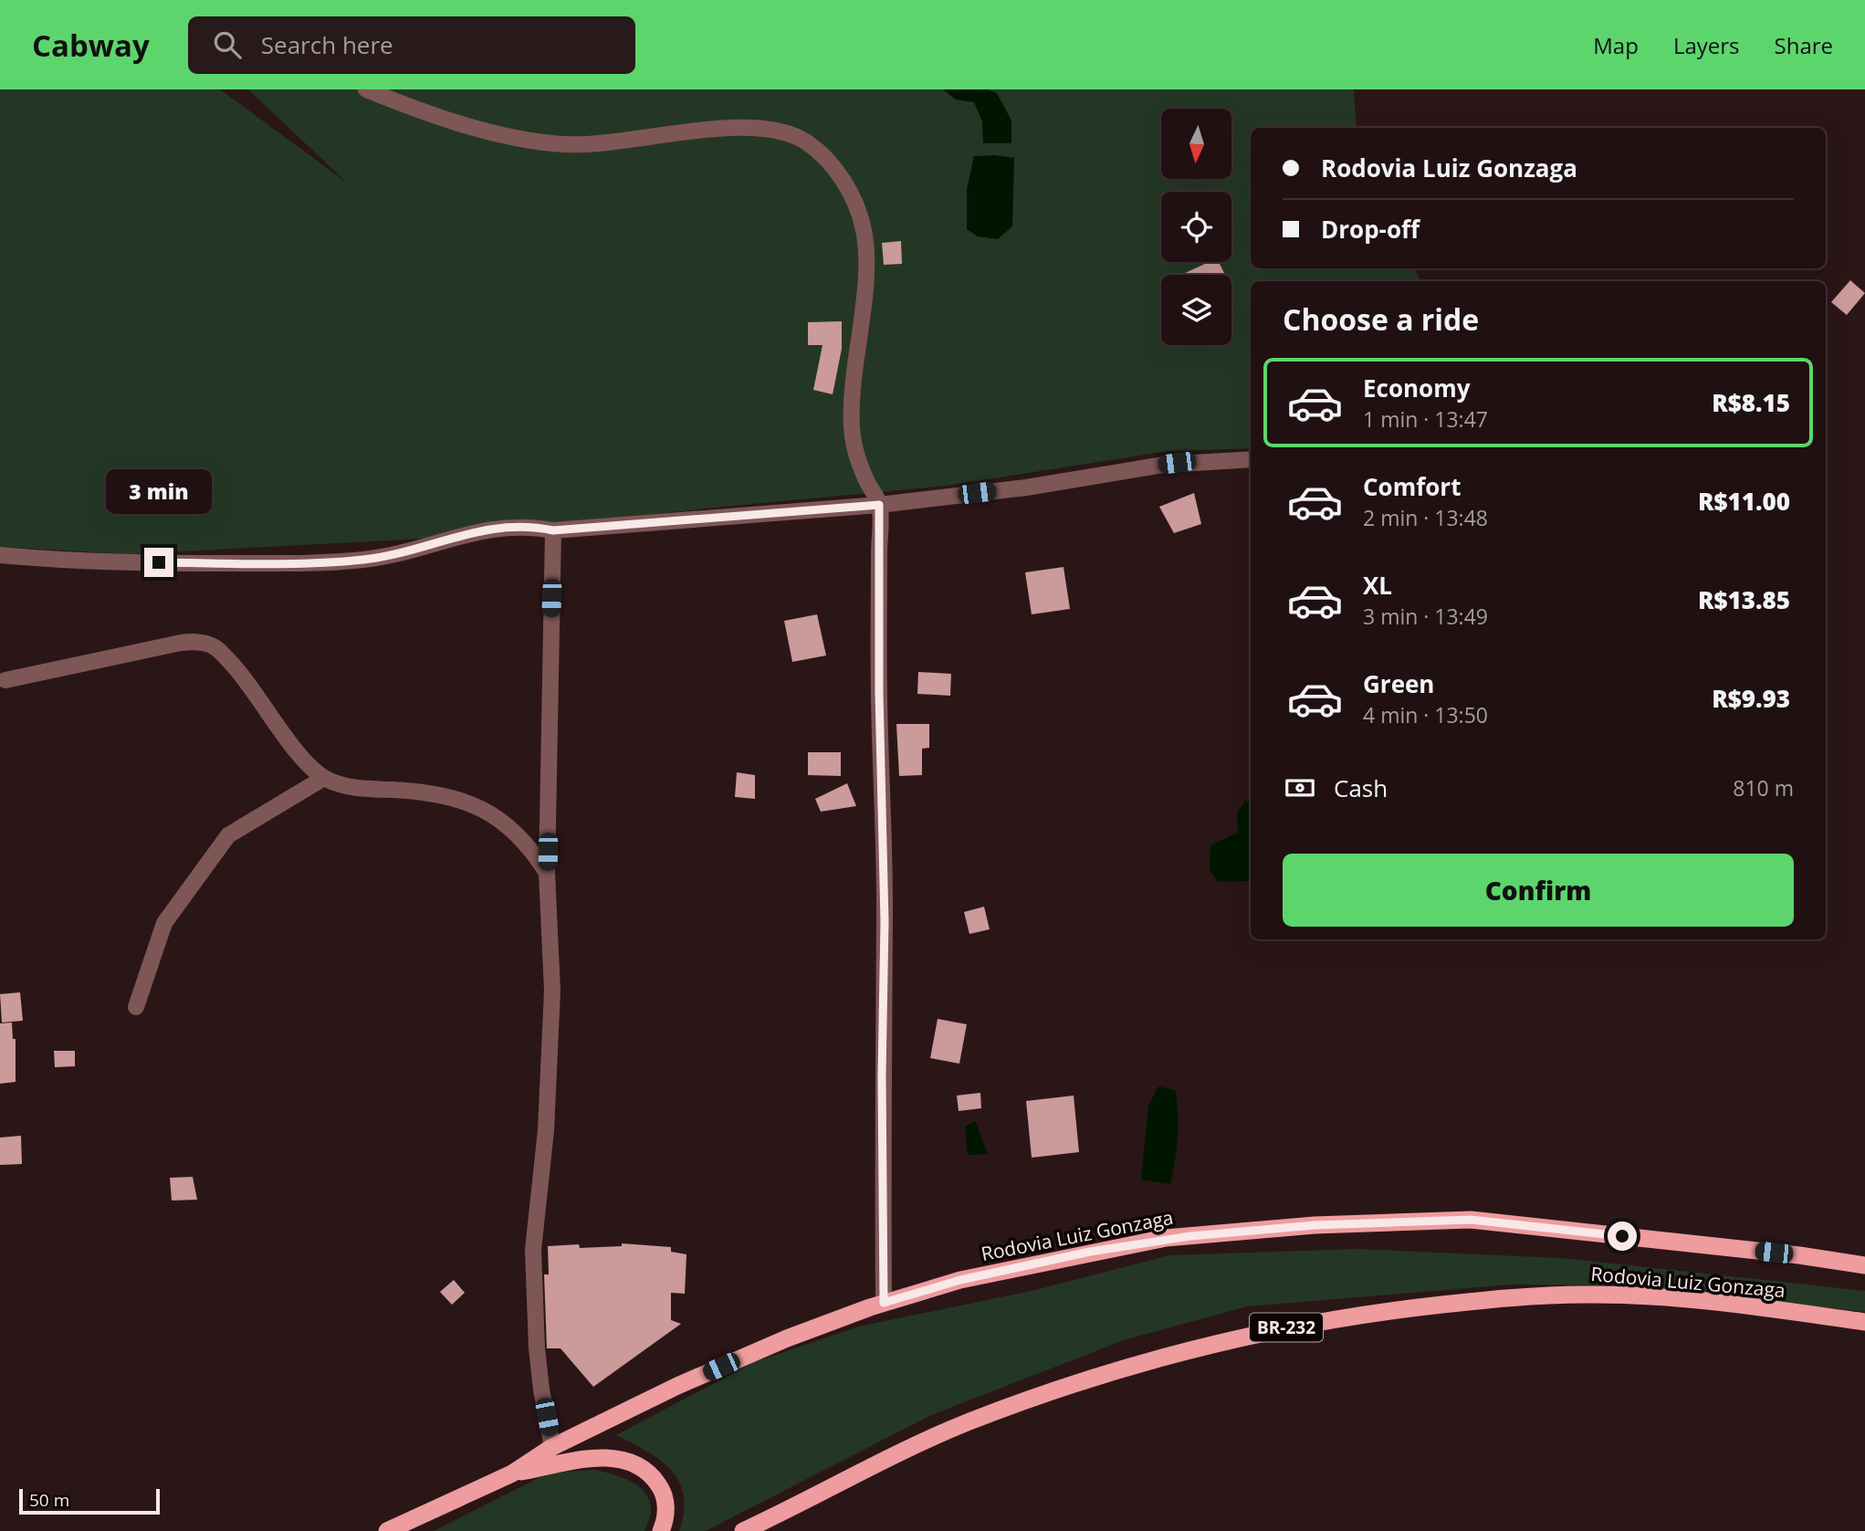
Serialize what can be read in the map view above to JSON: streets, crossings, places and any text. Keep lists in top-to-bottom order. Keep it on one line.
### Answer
{"streets":{"highway":["Rodovia Luiz Gonzaga","BR-232"]},"scale_bar":"50 m","north":"bottom","page":{"header":"Cabway","search":"Search here","nav":["Map","Layers","Share"],"banner":["Rodovia Luiz Gonzaga","Drop-off"],"heading":"Choose a ride","list":[{"name":"Economy","note":"1 min · 13:47","value":"R$8.15"},{"name":"Comfort","note":"2 min · 13:48","value":"R$11.00"},{"name":"XL","note":"3 min · 13:49","value":"R$13.85"},{"name":"Green","note":"4 min · 13:50","value":"R$9.93"}],"bubble":"3 min","pay":["Cash","810 m"],"buttons":"Confirm","scale":"50 m"}}
